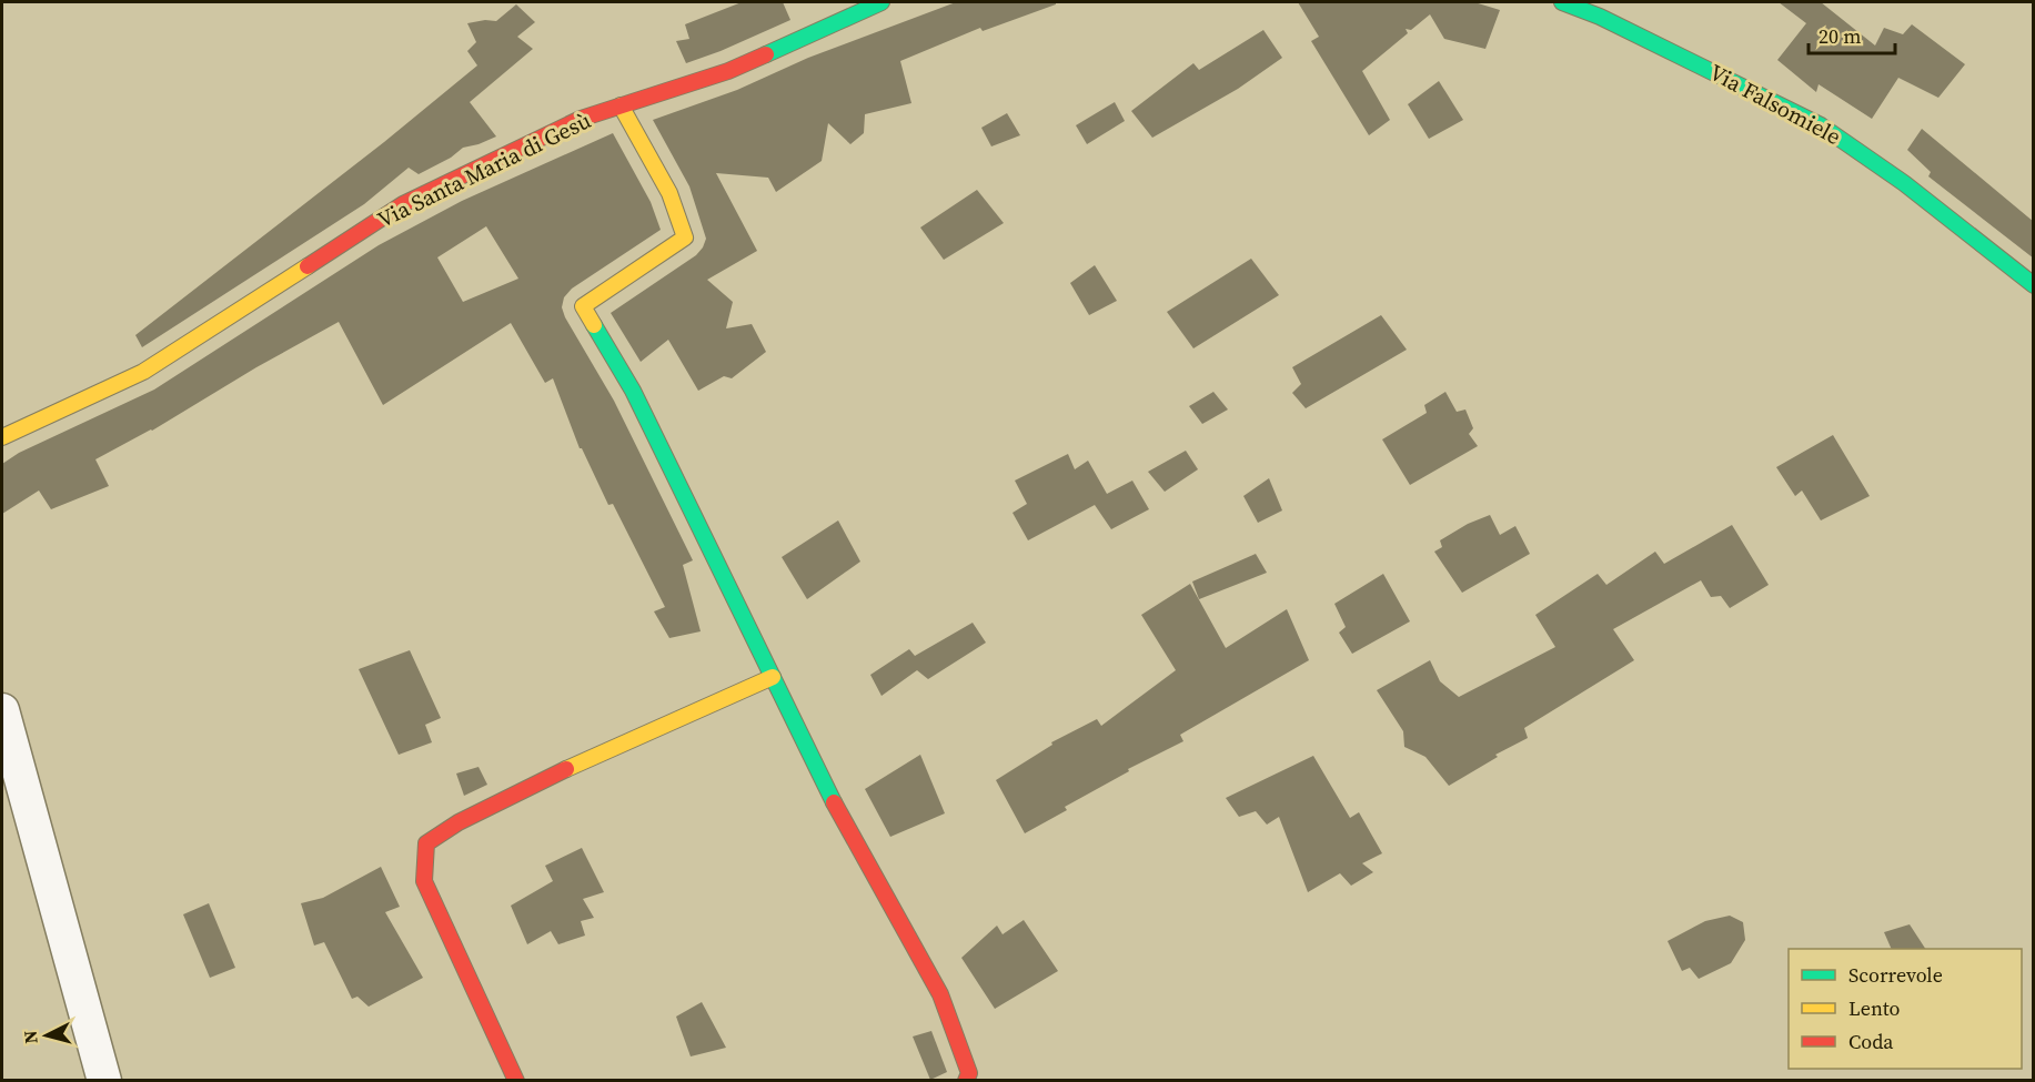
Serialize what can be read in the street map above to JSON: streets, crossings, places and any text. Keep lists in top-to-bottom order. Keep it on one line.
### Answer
{"streets":{"street":["Via Falsomiele","Via Santa Maria di Gesù"]},"legend":["Scorrevole","Lento","Coda"],"scale_bar":"20 m","north":"left"}
